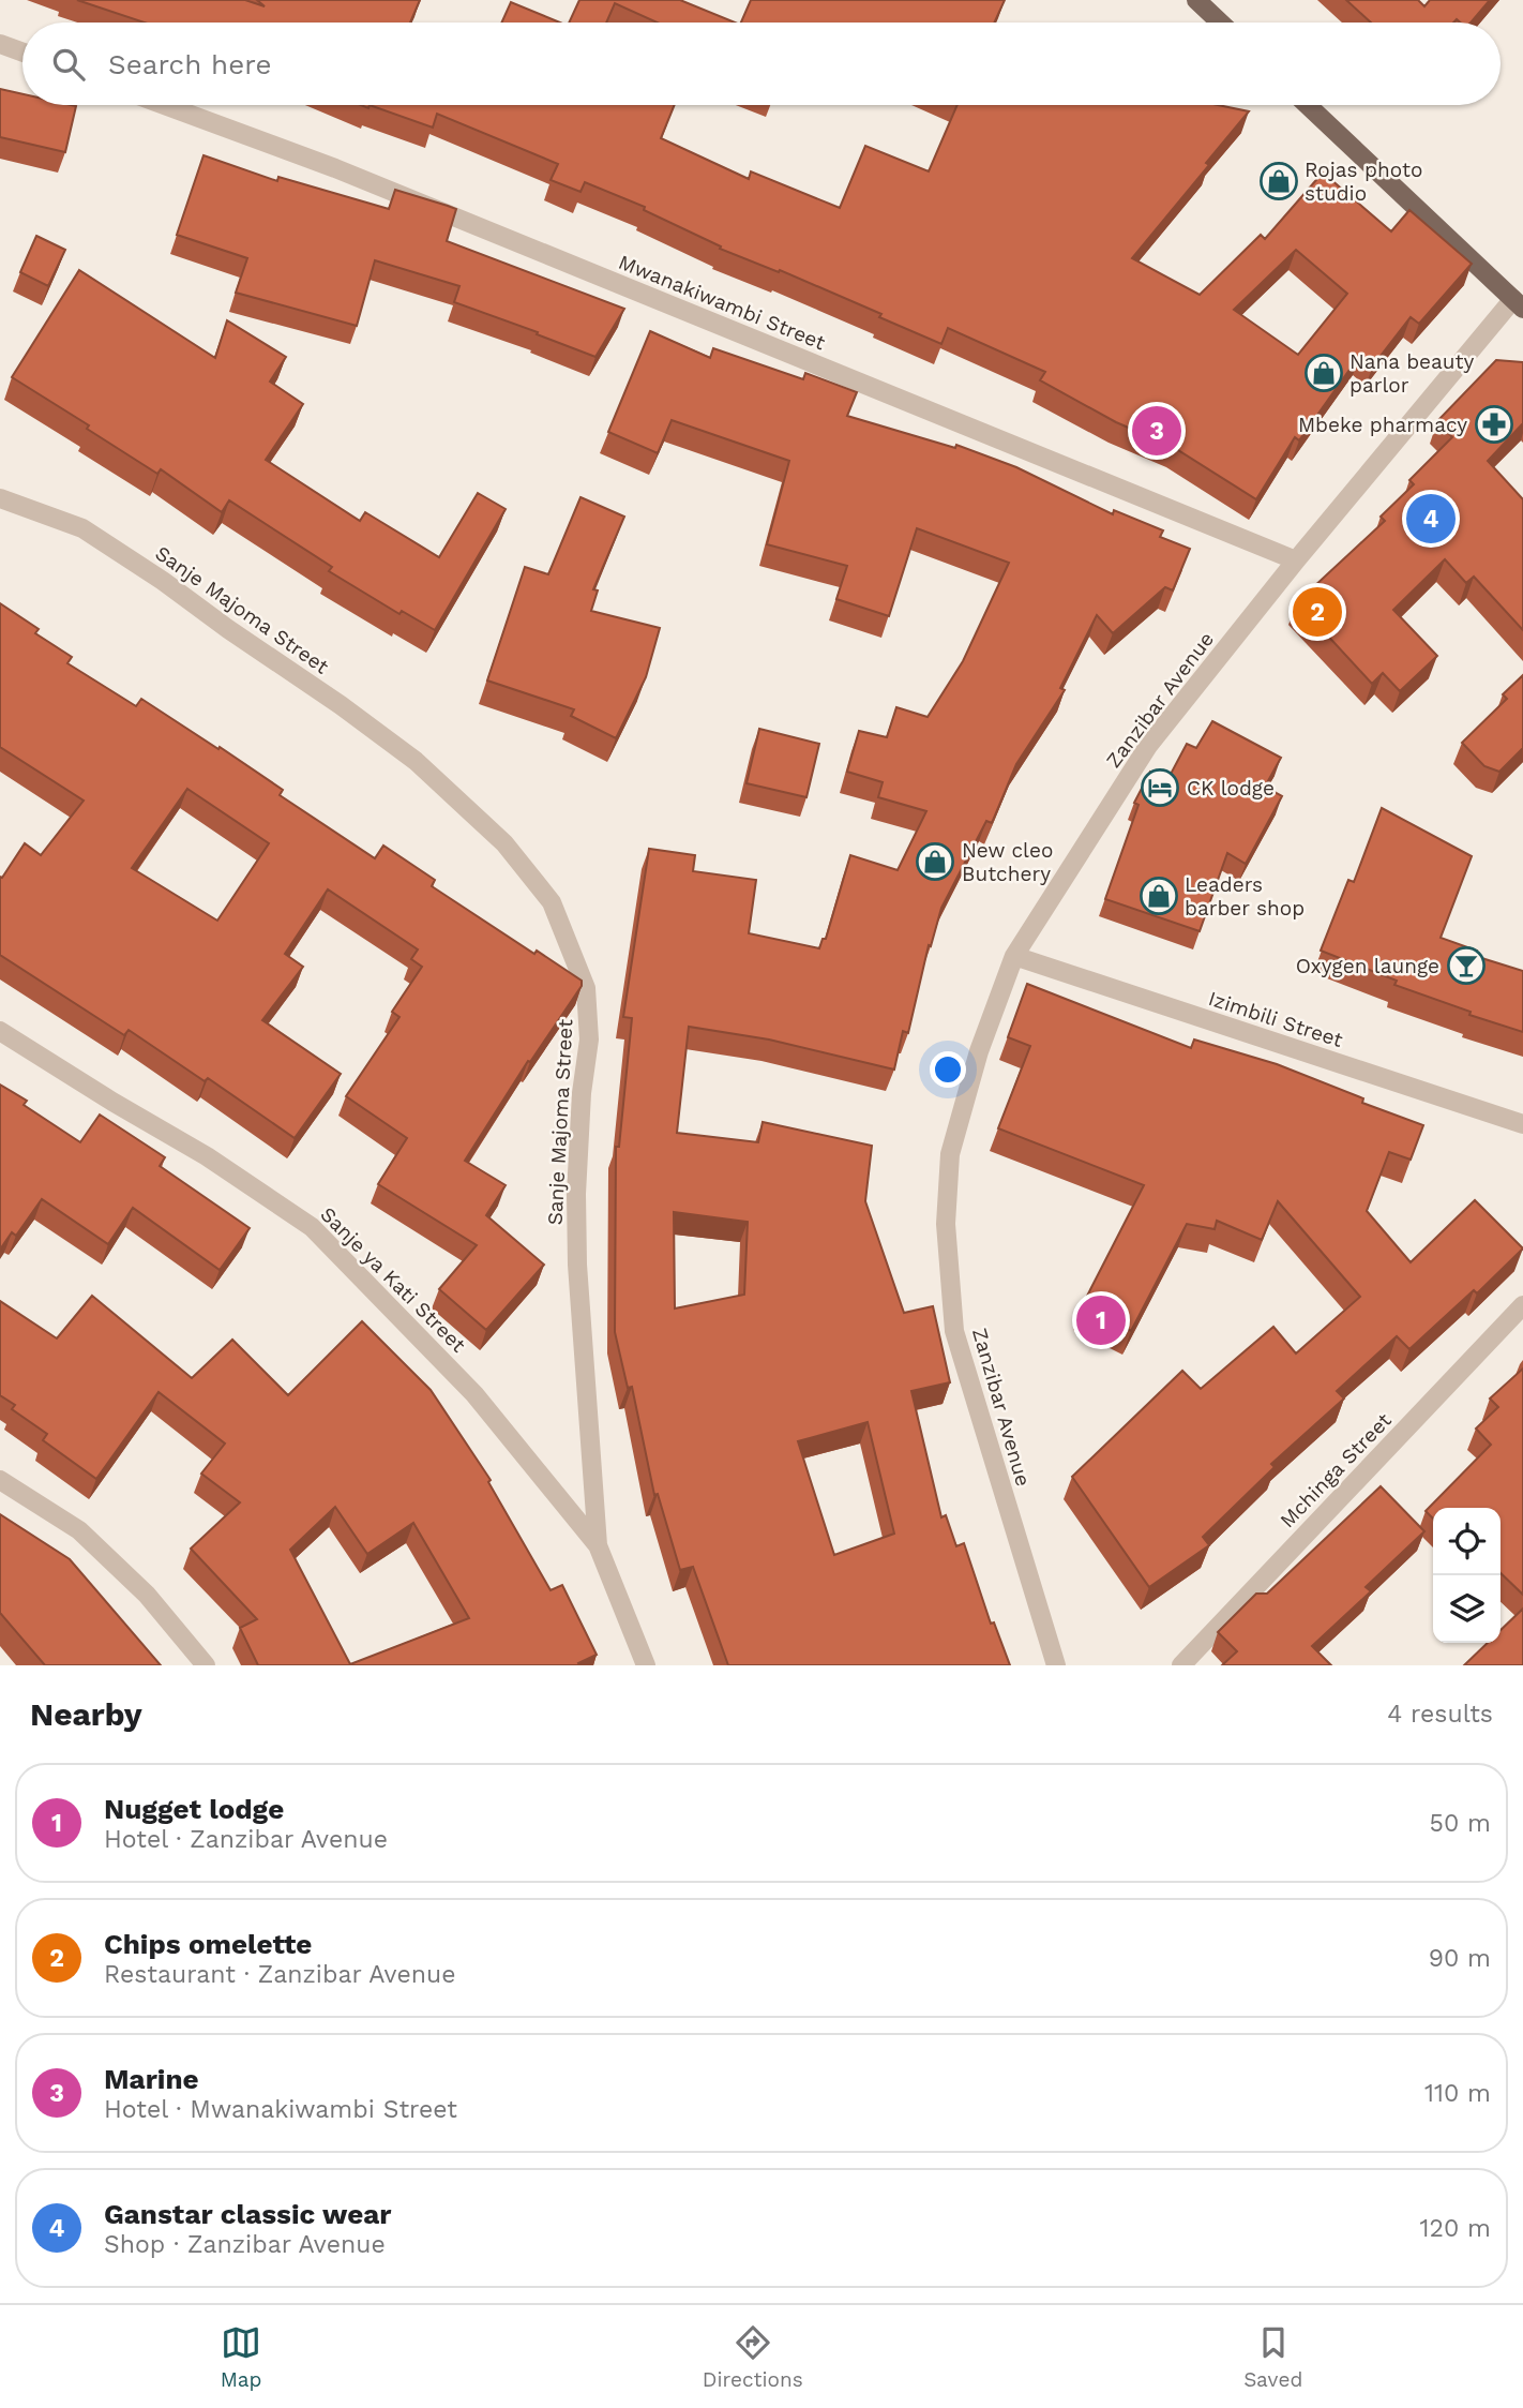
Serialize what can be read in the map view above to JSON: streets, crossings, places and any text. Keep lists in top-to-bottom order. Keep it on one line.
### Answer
{"streets":{"street":["Mwanakiwambi Street","Sanje Majoma Street","Zanzibar Avenue","Izimbili Street","Sanje ya Kati Street","Mchinga Street"]},"crossings":[["Mwanakiwambi Street","Zanzibar Avenue"],["Sanje Majoma Street","Sanje ya Kati Street"],["Zanzibar Avenue","Izimbili Street"]],"places":{"shop":["Rojas photo studio","Nana beauty parlor","New cleo Butchery","Leaders barber shop"],"pharmacy":["Mbeke pharmacy"],"hotel":["CK lodge"],"bar":["Oxygen launge"]},"page":{"search":"Search here","pins":["3","4","2","1"],"heading":["Nearby","4 results"],"list":[{"mark":"1","name":"Nugget lodge","note":"Hotel · Zanzibar Avenue","value":"50 m"},{"mark":"2","name":"Chips omelette","note":"Restaurant · Zanzibar Avenue","value":"90 m"},{"mark":"3","name":"Marine","note":"Hotel · Mwanakiwambi Street","value":"110 m"},{"mark":"4","name":"Ganstar classic wear","note":"Shop · Zanzibar Avenue","value":"120 m"}],"nav":["Map","Directions","Saved"]}}
